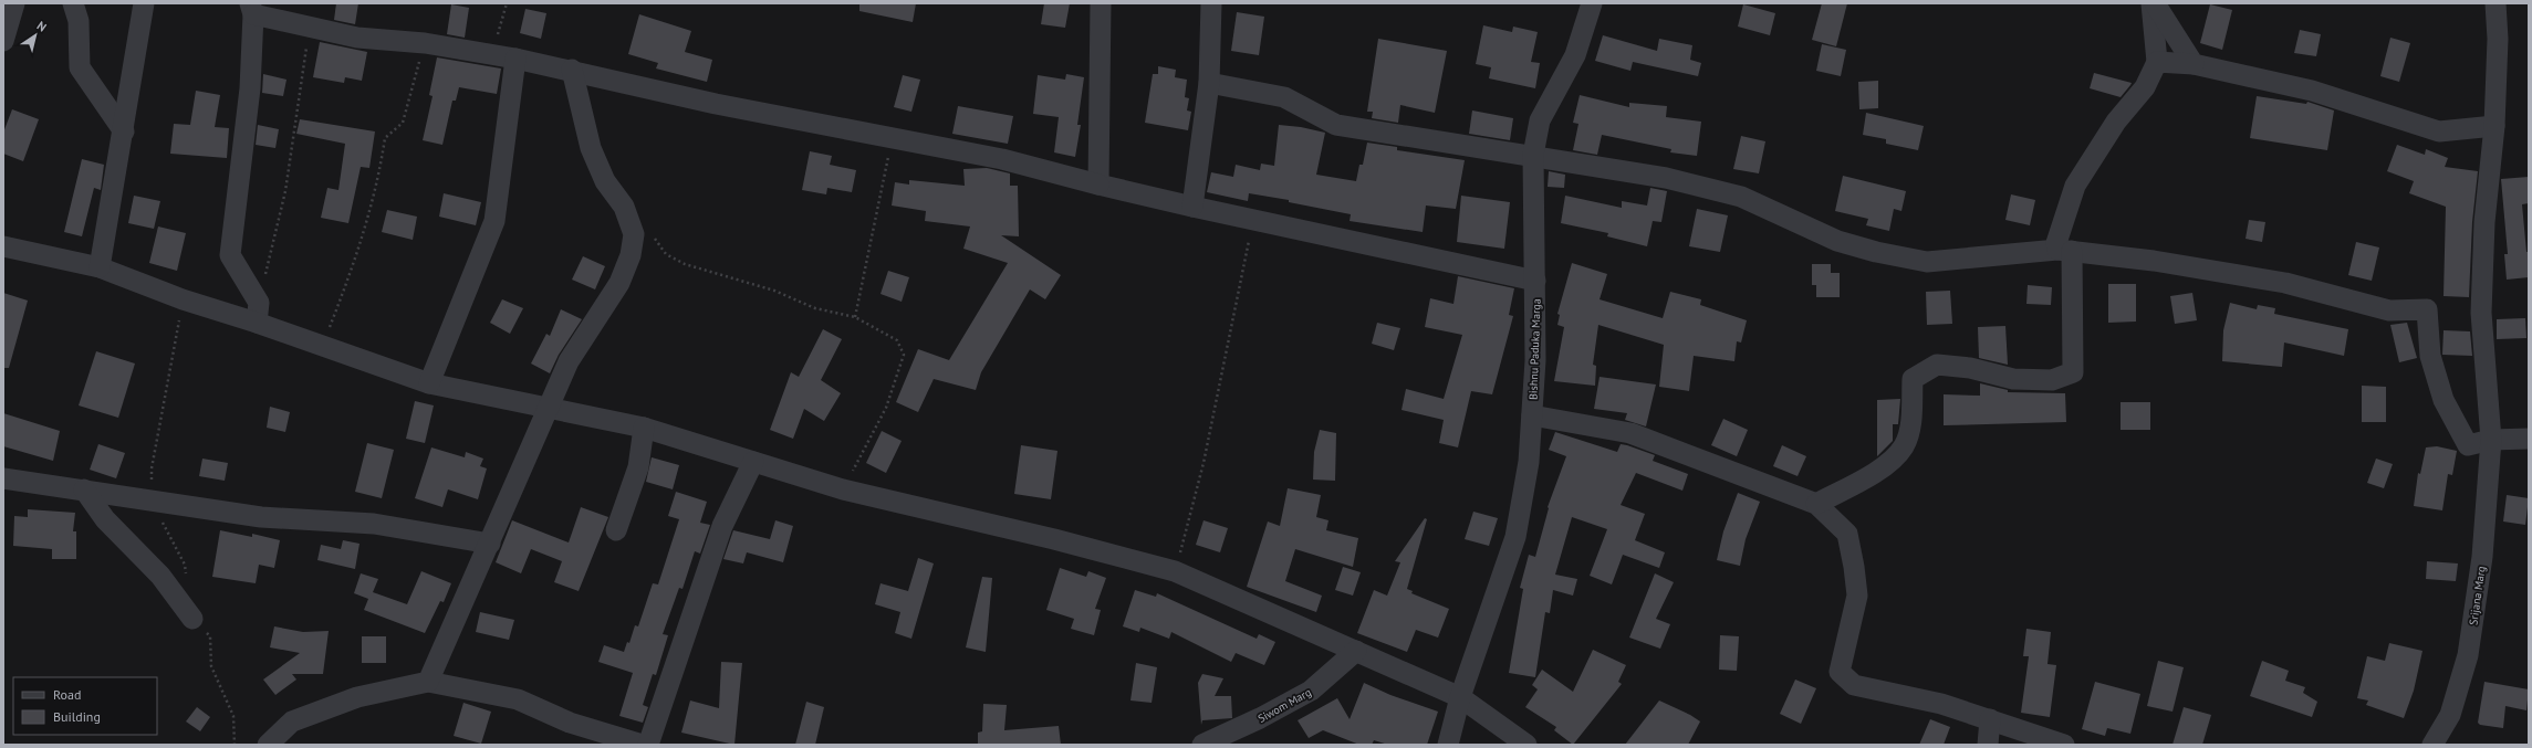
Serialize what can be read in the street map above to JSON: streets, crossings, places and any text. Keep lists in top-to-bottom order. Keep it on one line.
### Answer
{"streets":{"street":["Bishnu Paduka Marga","Srijana Marg","Siwom Marg"]},"legend":["Road","Building"],"north":"top right"}
